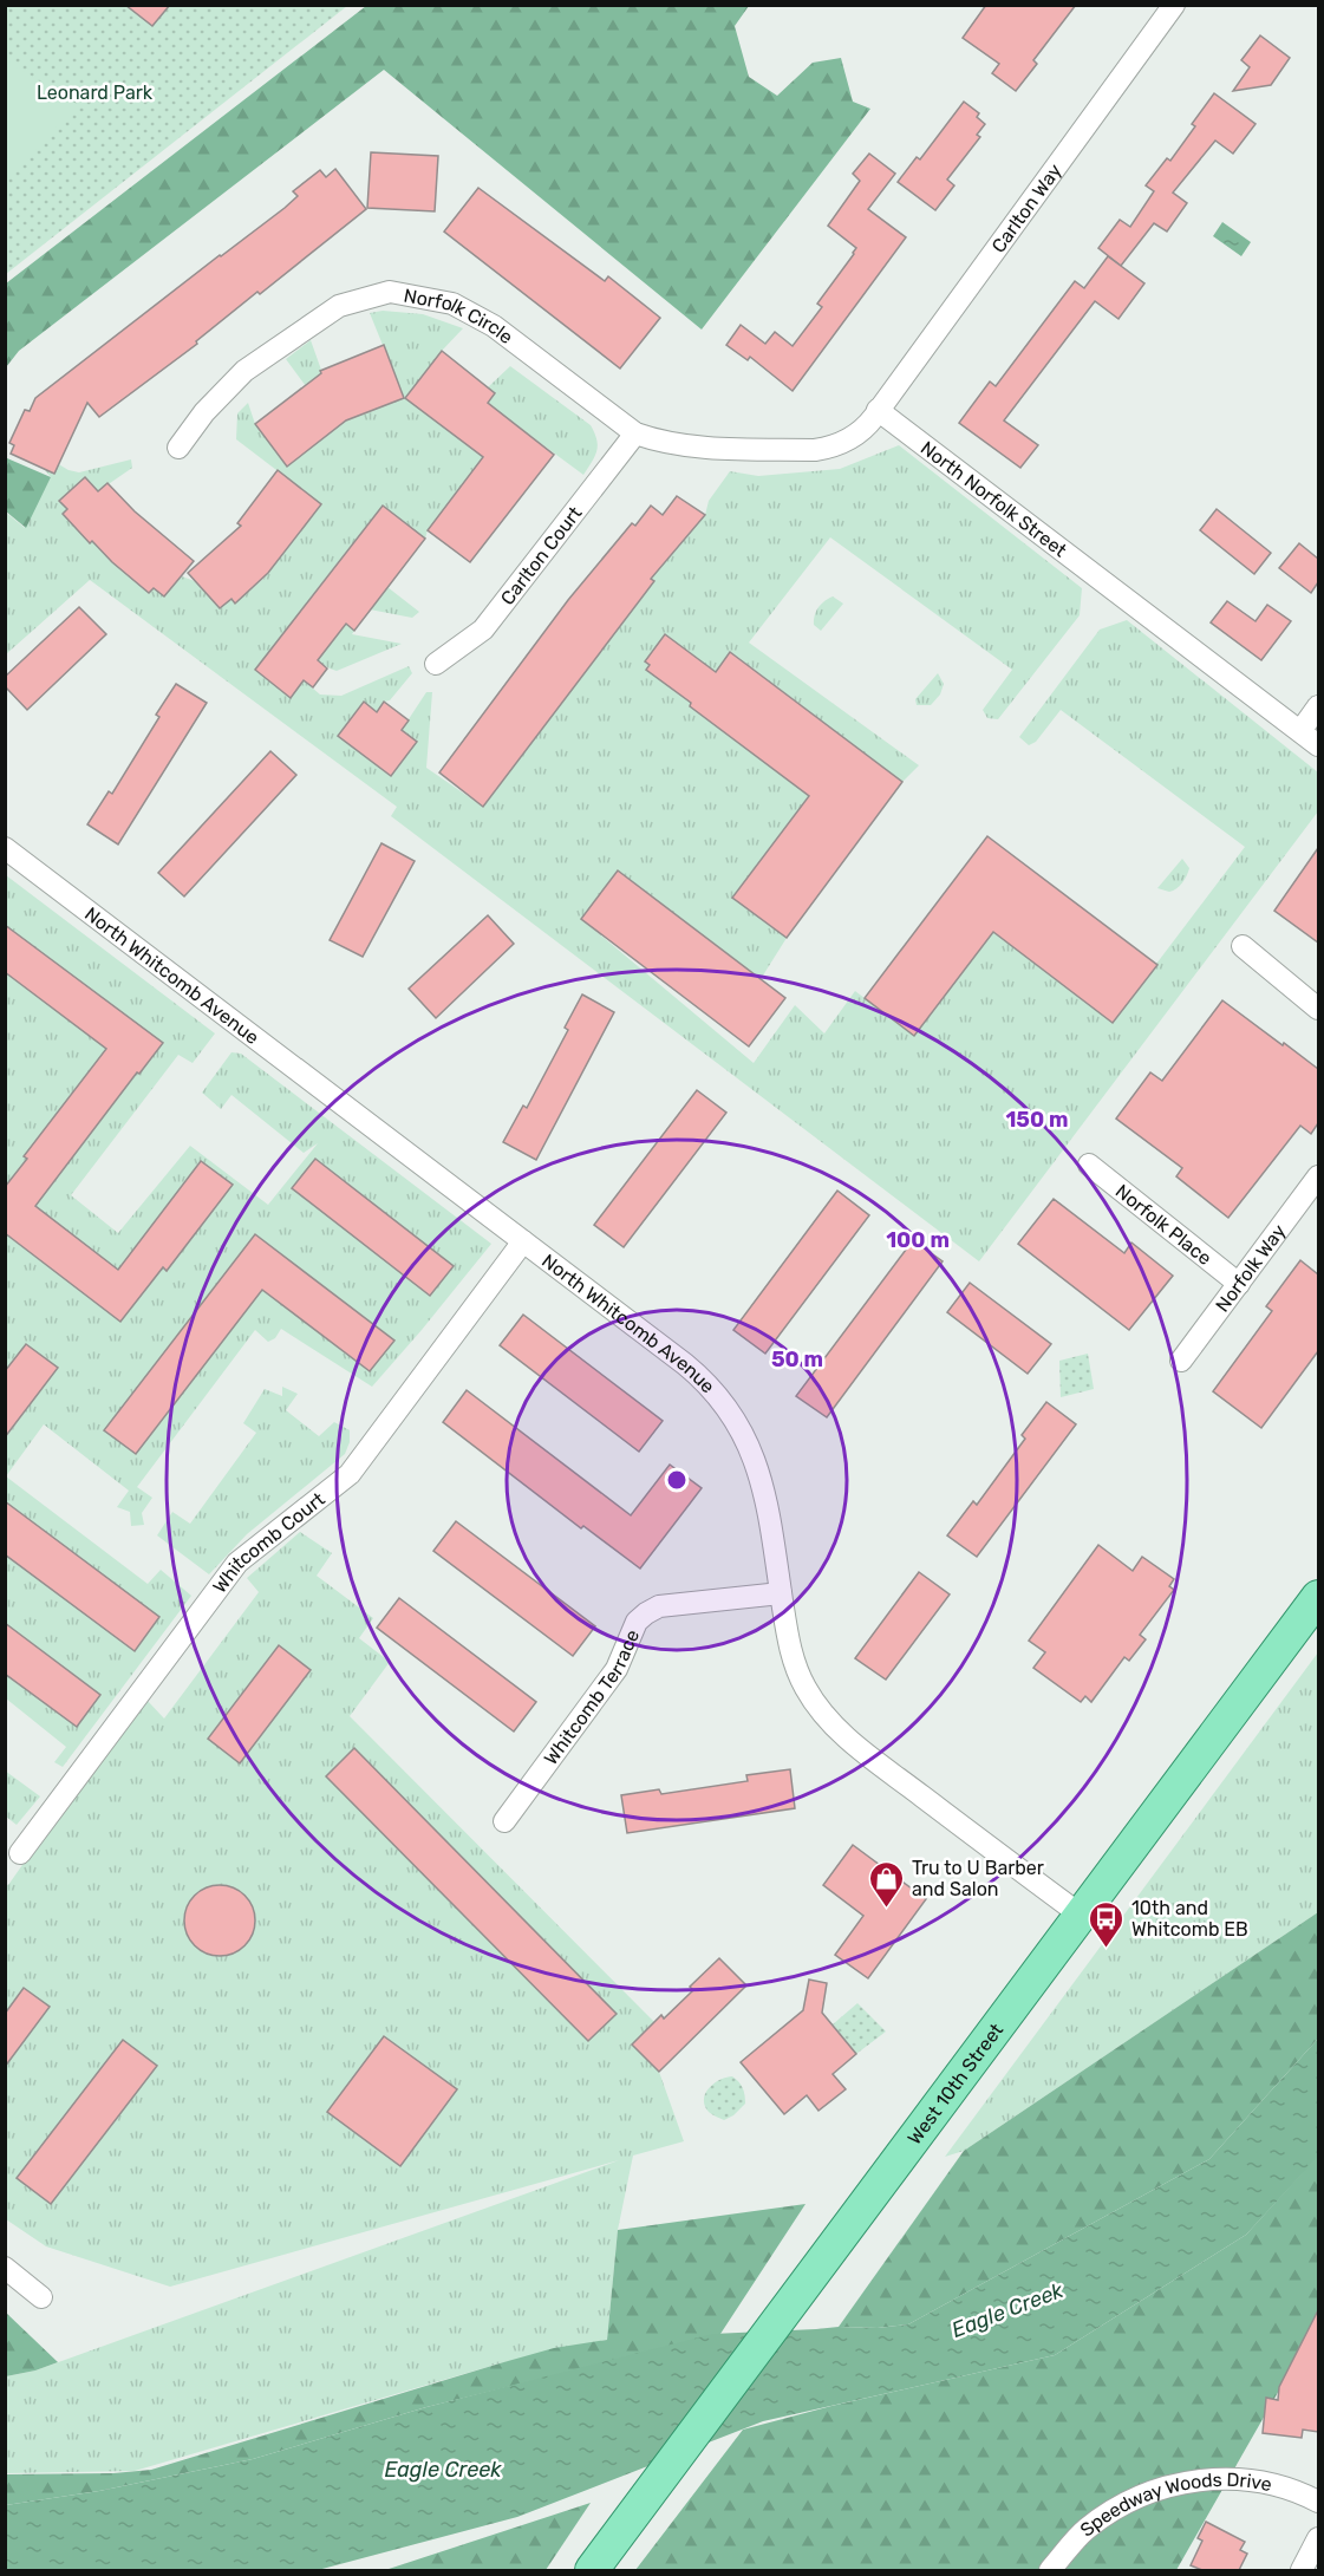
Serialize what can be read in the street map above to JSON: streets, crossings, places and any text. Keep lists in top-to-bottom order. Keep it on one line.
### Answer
{"streets":{"main road":["West 10th Street"],"street":["Carlton Way","Norfolk Circle","North Norfolk Street","Carlton Court","North Whitcomb Avenue","Norfolk Place","Norfolk Way","Whitcomb Court","Whitcomb Terrace","Speedway Woods Drive"]},"crossings":[["Carlton Way","North Norfolk Street"],["Norfolk Circle","Carlton Court"],["North Whitcomb Avenue","Whitcomb Court"],["North Whitcomb Avenue","Whitcomb Terrace"],["North Whitcomb Avenue","West 10th Street"],["Norfolk Place","Norfolk Way"]],"water":["Eagle Creek"],"parks":["Leonard Park"],"places":{"shop":["Tru to U Barber and Salon"],"bus stop":["10th and Whitcomb EB"]},"rings":["150 m","100 m","50 m"]}
